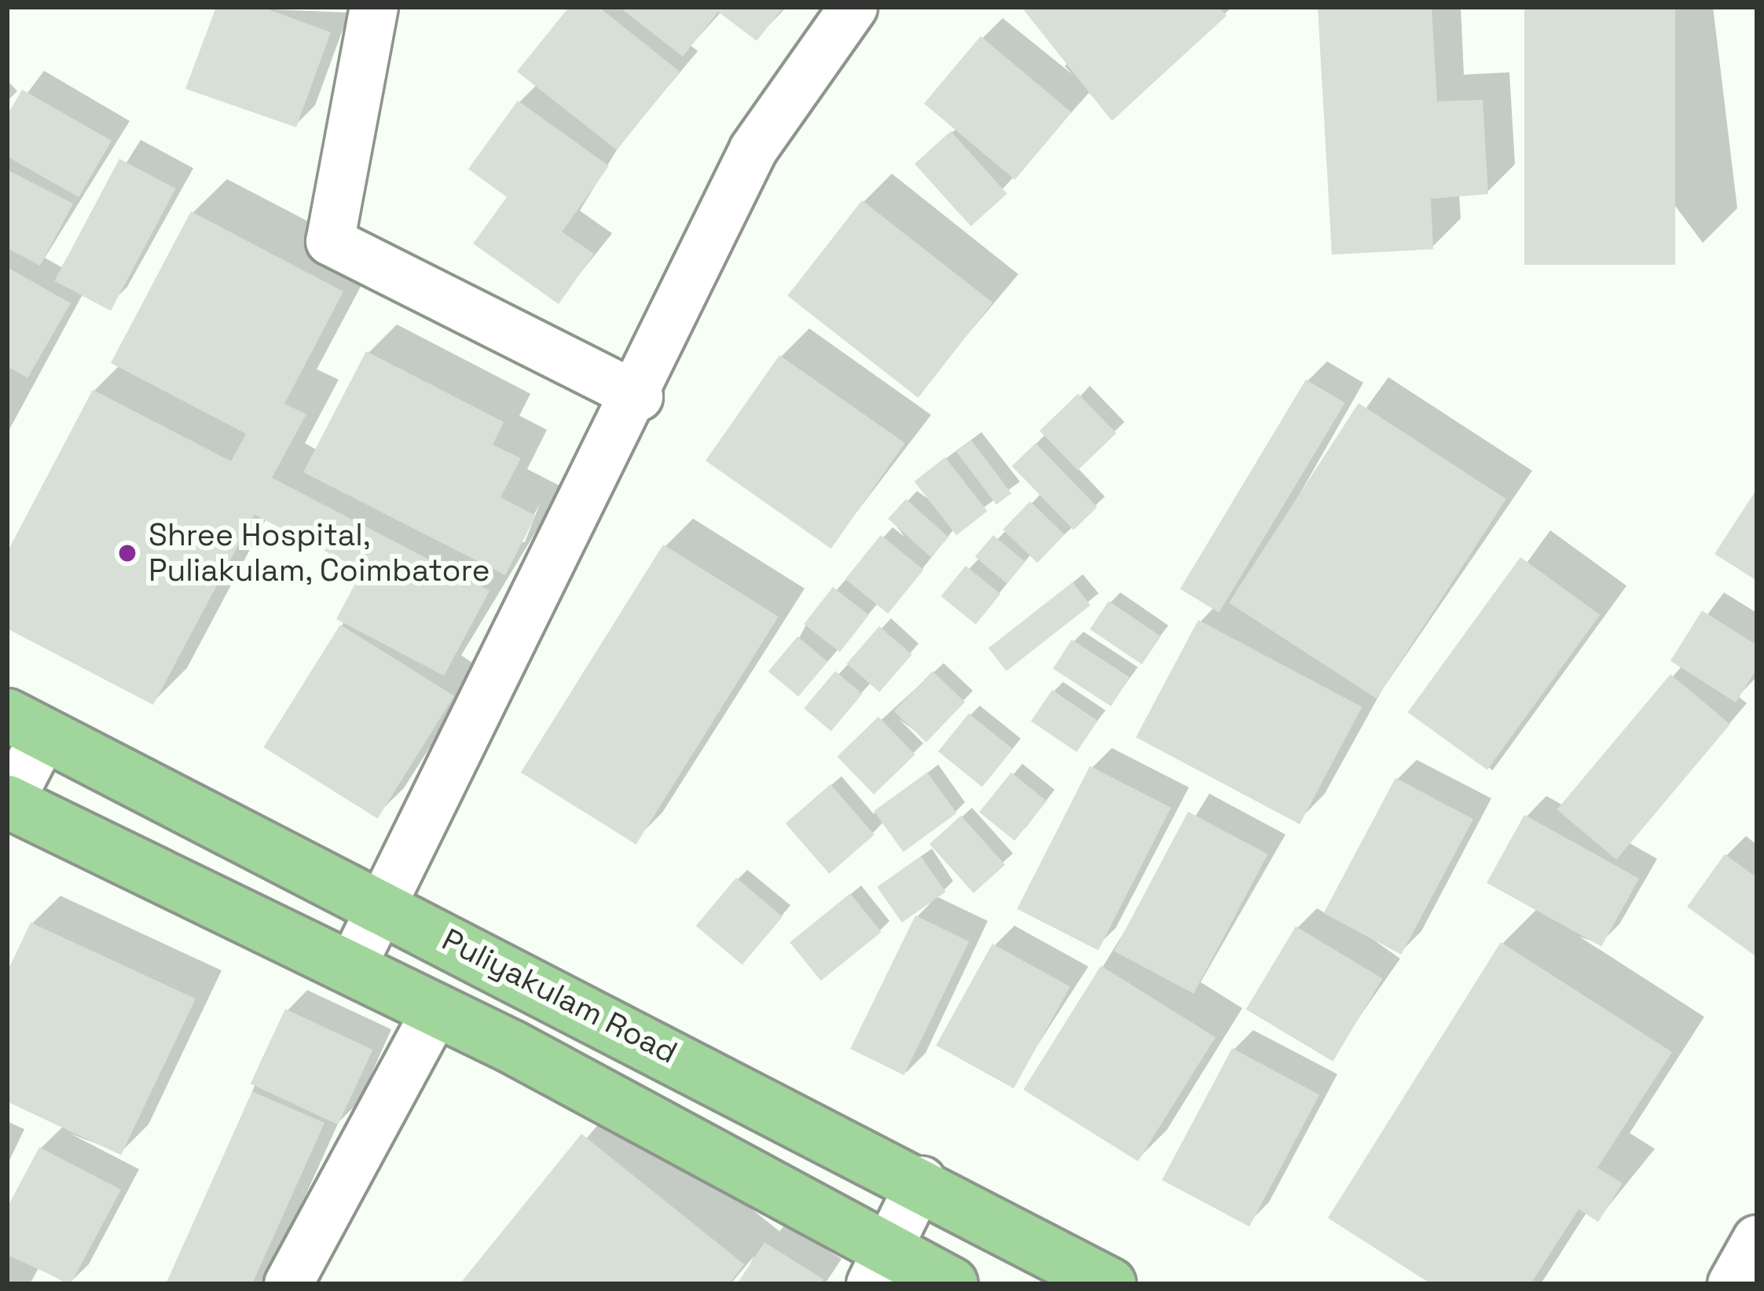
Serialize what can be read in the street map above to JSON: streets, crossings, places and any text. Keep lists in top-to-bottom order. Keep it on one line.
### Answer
{"streets":{"main road":["Puliyakulam Road"]},"places":["Shree Hospital, Puliakulam, Coimbatore"]}
